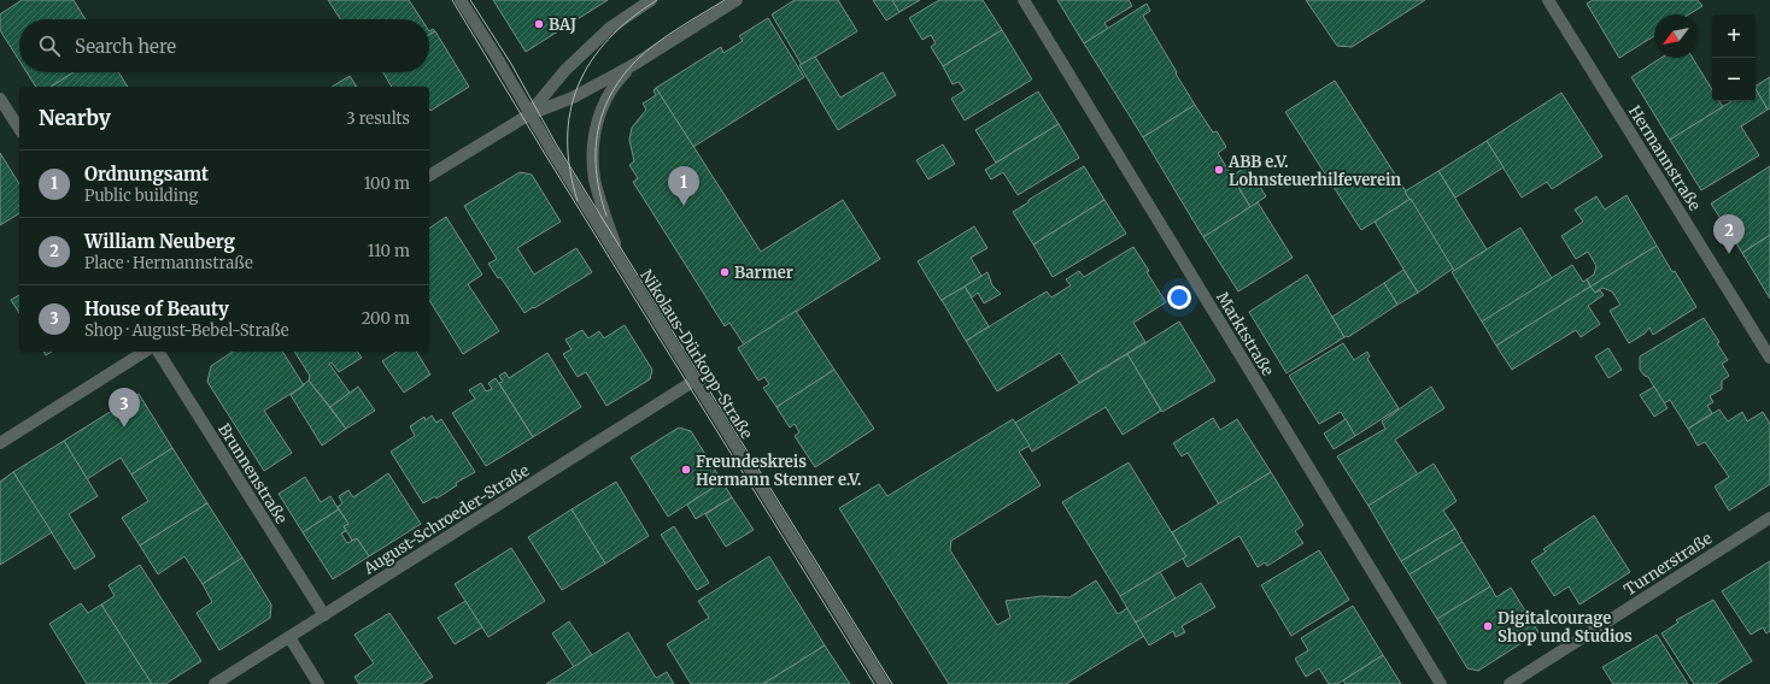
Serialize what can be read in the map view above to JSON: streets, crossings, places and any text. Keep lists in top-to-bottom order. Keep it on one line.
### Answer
{"streets":{"street":["Hermannstraße","Marktstraße","Nikolaus-Dürkopp-Straße","Brunnenstraße","August-Schroeder-Straße","Turnerstraße"]},"crossings":[["Nikolaus-Dürkopp-Straße","August-Schroeder-Straße"],["Brunnenstraße","August-Schroeder-Straße"]],"places":["BAJ","ABB e.V. Lohnsteuerhilfeverein","Barmer","Freundeskreis Hermann Stenner e.V.","Digitalcourage Shop und Studios"],"north":"bottom left","page":{"map_buttons":["+","−"],"search":"Search here","heading":["Nearby","3 results"],"list":[{"mark":"1","name":"Ordnungsamt","note":"Public building","value":"100 m"},{"mark":"2","name":"William Neuberg","note":"Place · Hermannstraße","value":"110 m"},{"mark":"3","name":"House of Beauty","note":"Shop · August-Bebel-Straße","value":"200 m"}],"pins":["1","2","3"]}}
